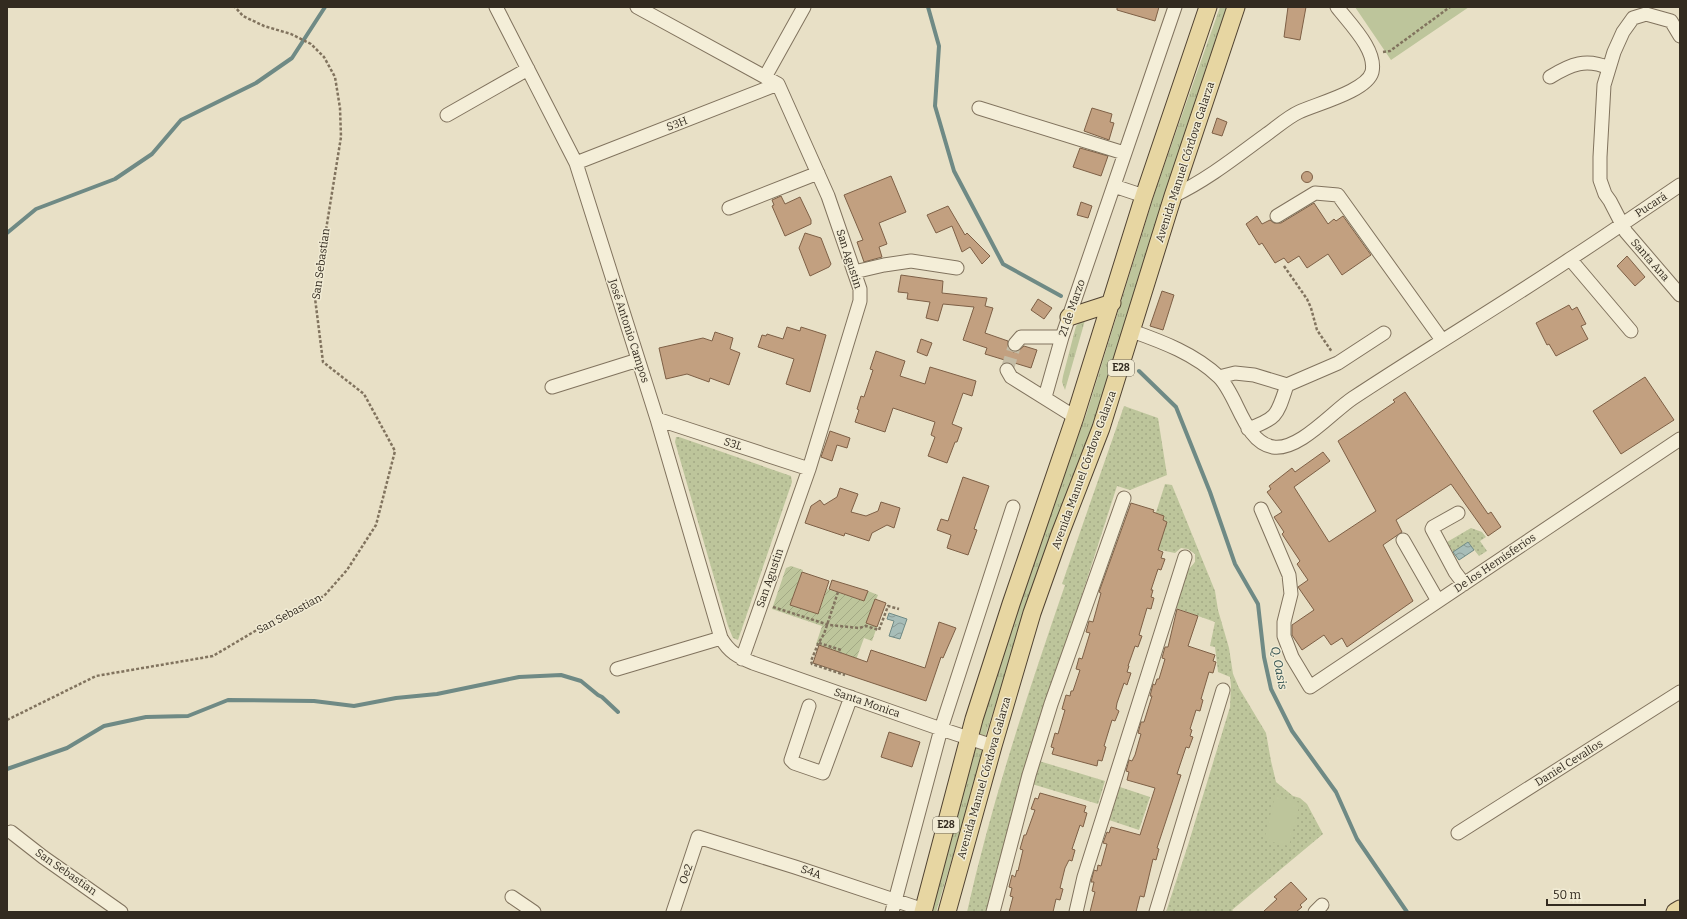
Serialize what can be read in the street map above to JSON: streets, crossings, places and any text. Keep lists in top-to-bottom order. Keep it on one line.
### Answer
{"streets":{"main road":["Avenida Manuel Córdova Galarza","E28"],"street":["S3H","Pucará","San Agustin","Santa Ana","San Sebastian","21 de Marzo","José Antonio Campos","S3L","De los Hemisferios","Santa Monica","Daniel Cevallos","S4A","Oe2"]},"crossings":[["S3H","San Agustin"],["S3H","José Antonio Campos"],["Avenida Manuel Córdova Galarza","Santa Monica"],["Pucará","Santa Ana"],["San Agustin","José Antonio Campos"],["San Agustin","S3L"],["San Agustin","Santa Monica"],["José Antonio Campos","S3L"],["José Antonio Campos","Santa Monica"],["E28","Santa Monica"],["E28","S4A"],["S4A","Oe2"]],"water":["Q. Oasis"],"scale_bar":"50 m"}
